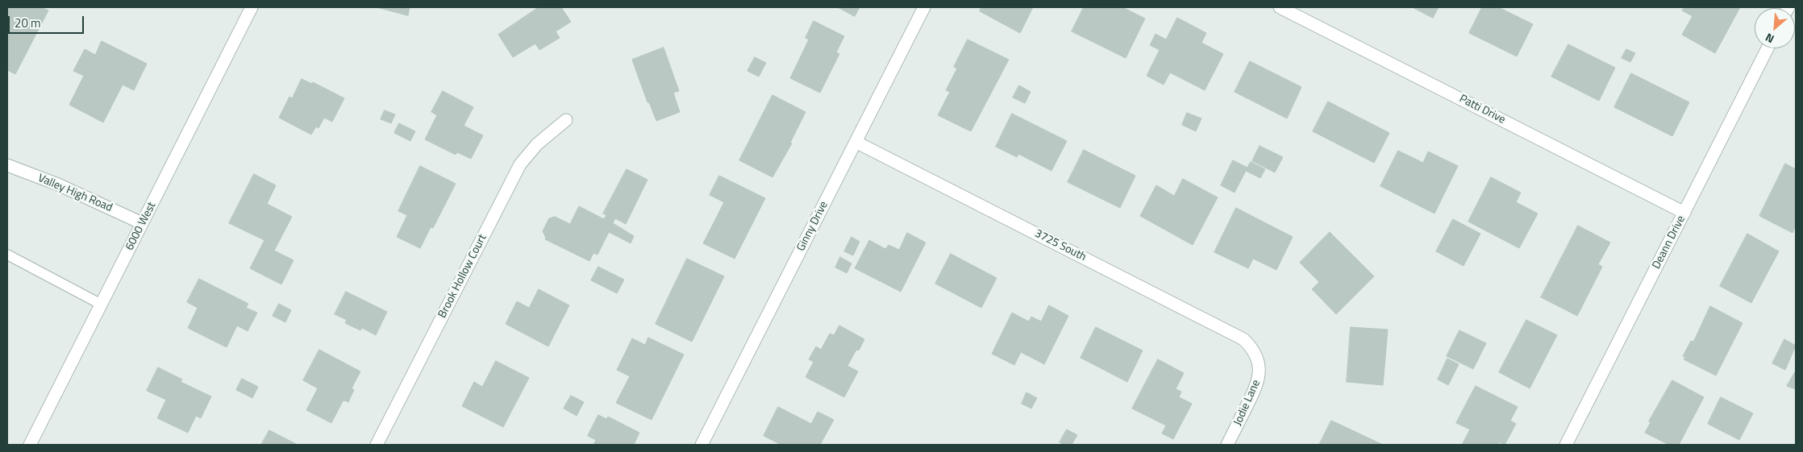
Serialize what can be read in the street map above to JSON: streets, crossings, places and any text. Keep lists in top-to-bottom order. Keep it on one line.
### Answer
{"streets":{"street":["Patti Drive","Valley High Road","6000 West","Ginny Drive","Deann Drive","3725 South","Brook Hollow Court","Jodie Lane"]},"crossings":[["Patti Drive","Deann Drive"],["Valley High Road","6000 West"],["Ginny Drive","3725 South"],["3725 South","Jodie Lane"]],"scale_bar":"20 m","north":"bottom left"}
